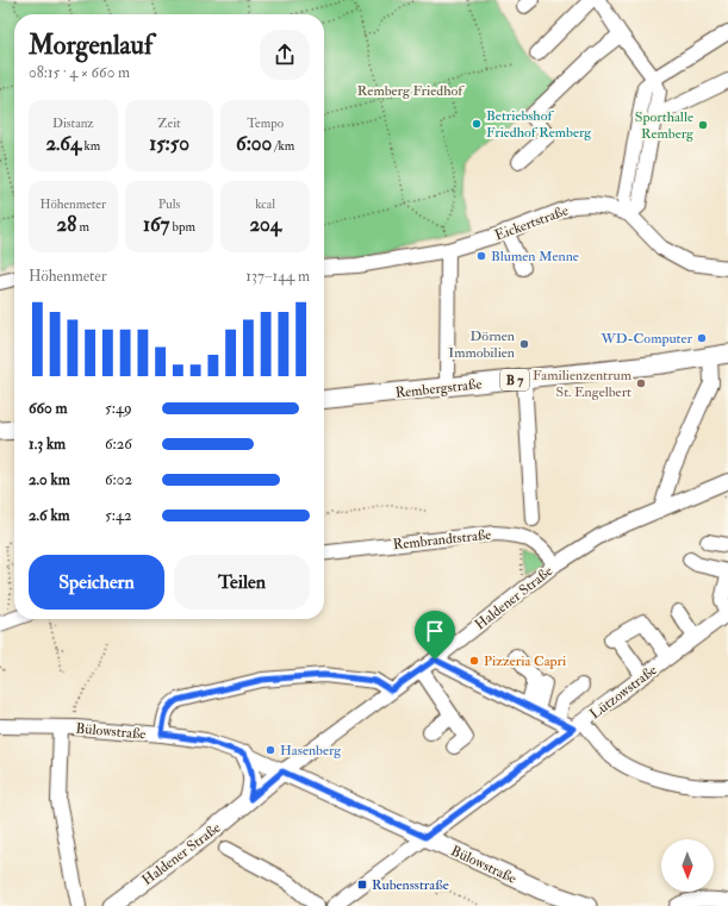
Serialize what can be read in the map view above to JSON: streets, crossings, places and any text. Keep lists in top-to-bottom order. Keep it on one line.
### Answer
{"streets":{"main road":["B 7","Rembergstraße","Haldener Straße","Bülowstraße"],"street":["Eickertstraße","Rembrandtstraße","Lützowstraße"]},"crossings":[["Rembrandtstraße","Haldener Straße"],["Haldener Straße","Bülowstraße"],["Lützowstraße","Bülowstraße"]],"parks":["Remberg Friedhof"],"places":{"other":["Betriebshof Friedhof Remberg","Sporthalle Remberg","Blumen Menne","WD-Computer","Dörnen Immobilien","Familienzentrum St. Engelbert","Pizzeria Capri","Hasenberg"],"transit":["Rubensstraße"]},"north":"bottom","page":{"heading":["Morgenlauf","08:15 · 4 × 660 m"],"stats":[["Distanz","2.64 km"],["Zeit","15:50"],["Tempo","6:00 /km"],["Höhenmeter","28 m"],["Puls","167 bpm"],["kcal","204"]],"chart":["Höhenmeter","137–144 m"],"list":[{"name":"660 m","note":"5:49"},{"name":"1.3 km","note":"6:26"},{"name":"2.0 km","note":"6:02"},{"name":"2.6 km","note":"5:42"}],"buttons":["Speichern","Teilen"]}}
